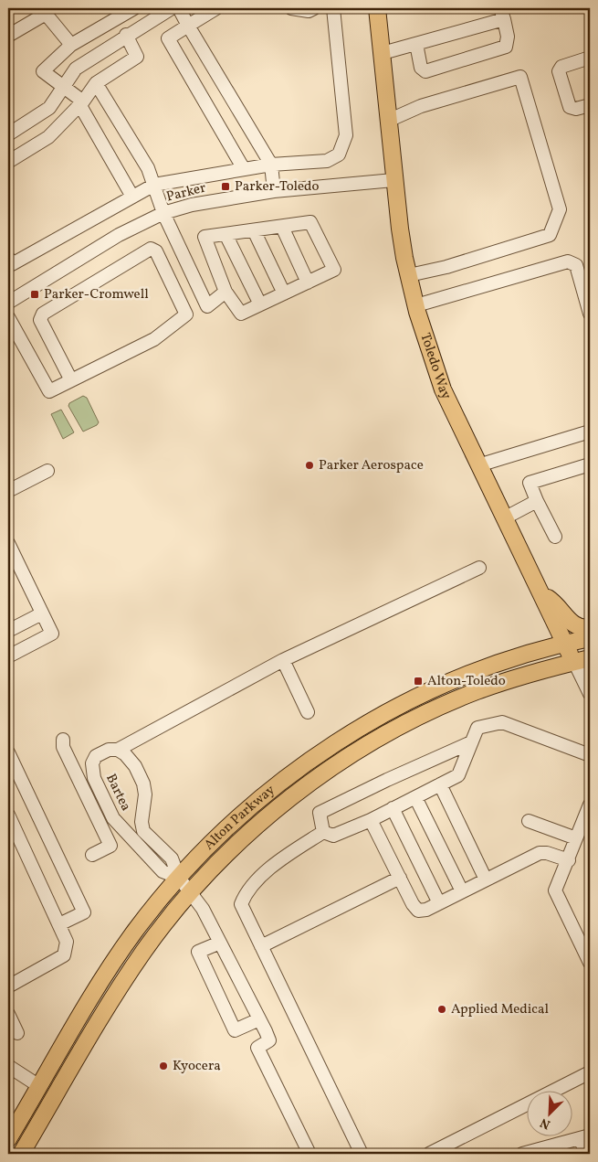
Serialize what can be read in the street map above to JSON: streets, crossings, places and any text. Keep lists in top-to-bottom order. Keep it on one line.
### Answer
{"streets":{"main road":["Toledo Way","Alton Parkway"],"street":["Parker","Bartea"]},"crossings":[["Parker","Toledo Way"],["Toledo Way","Alton Parkway"],["Bartea","Alton Parkway"]],"places":{"transit":["Parker-Toledo","Parker-Cromwell","Alton-Toledo"],"other":["Parker Aerospace","Applied Medical","Kyocera"]},"north":"bottom left"}
